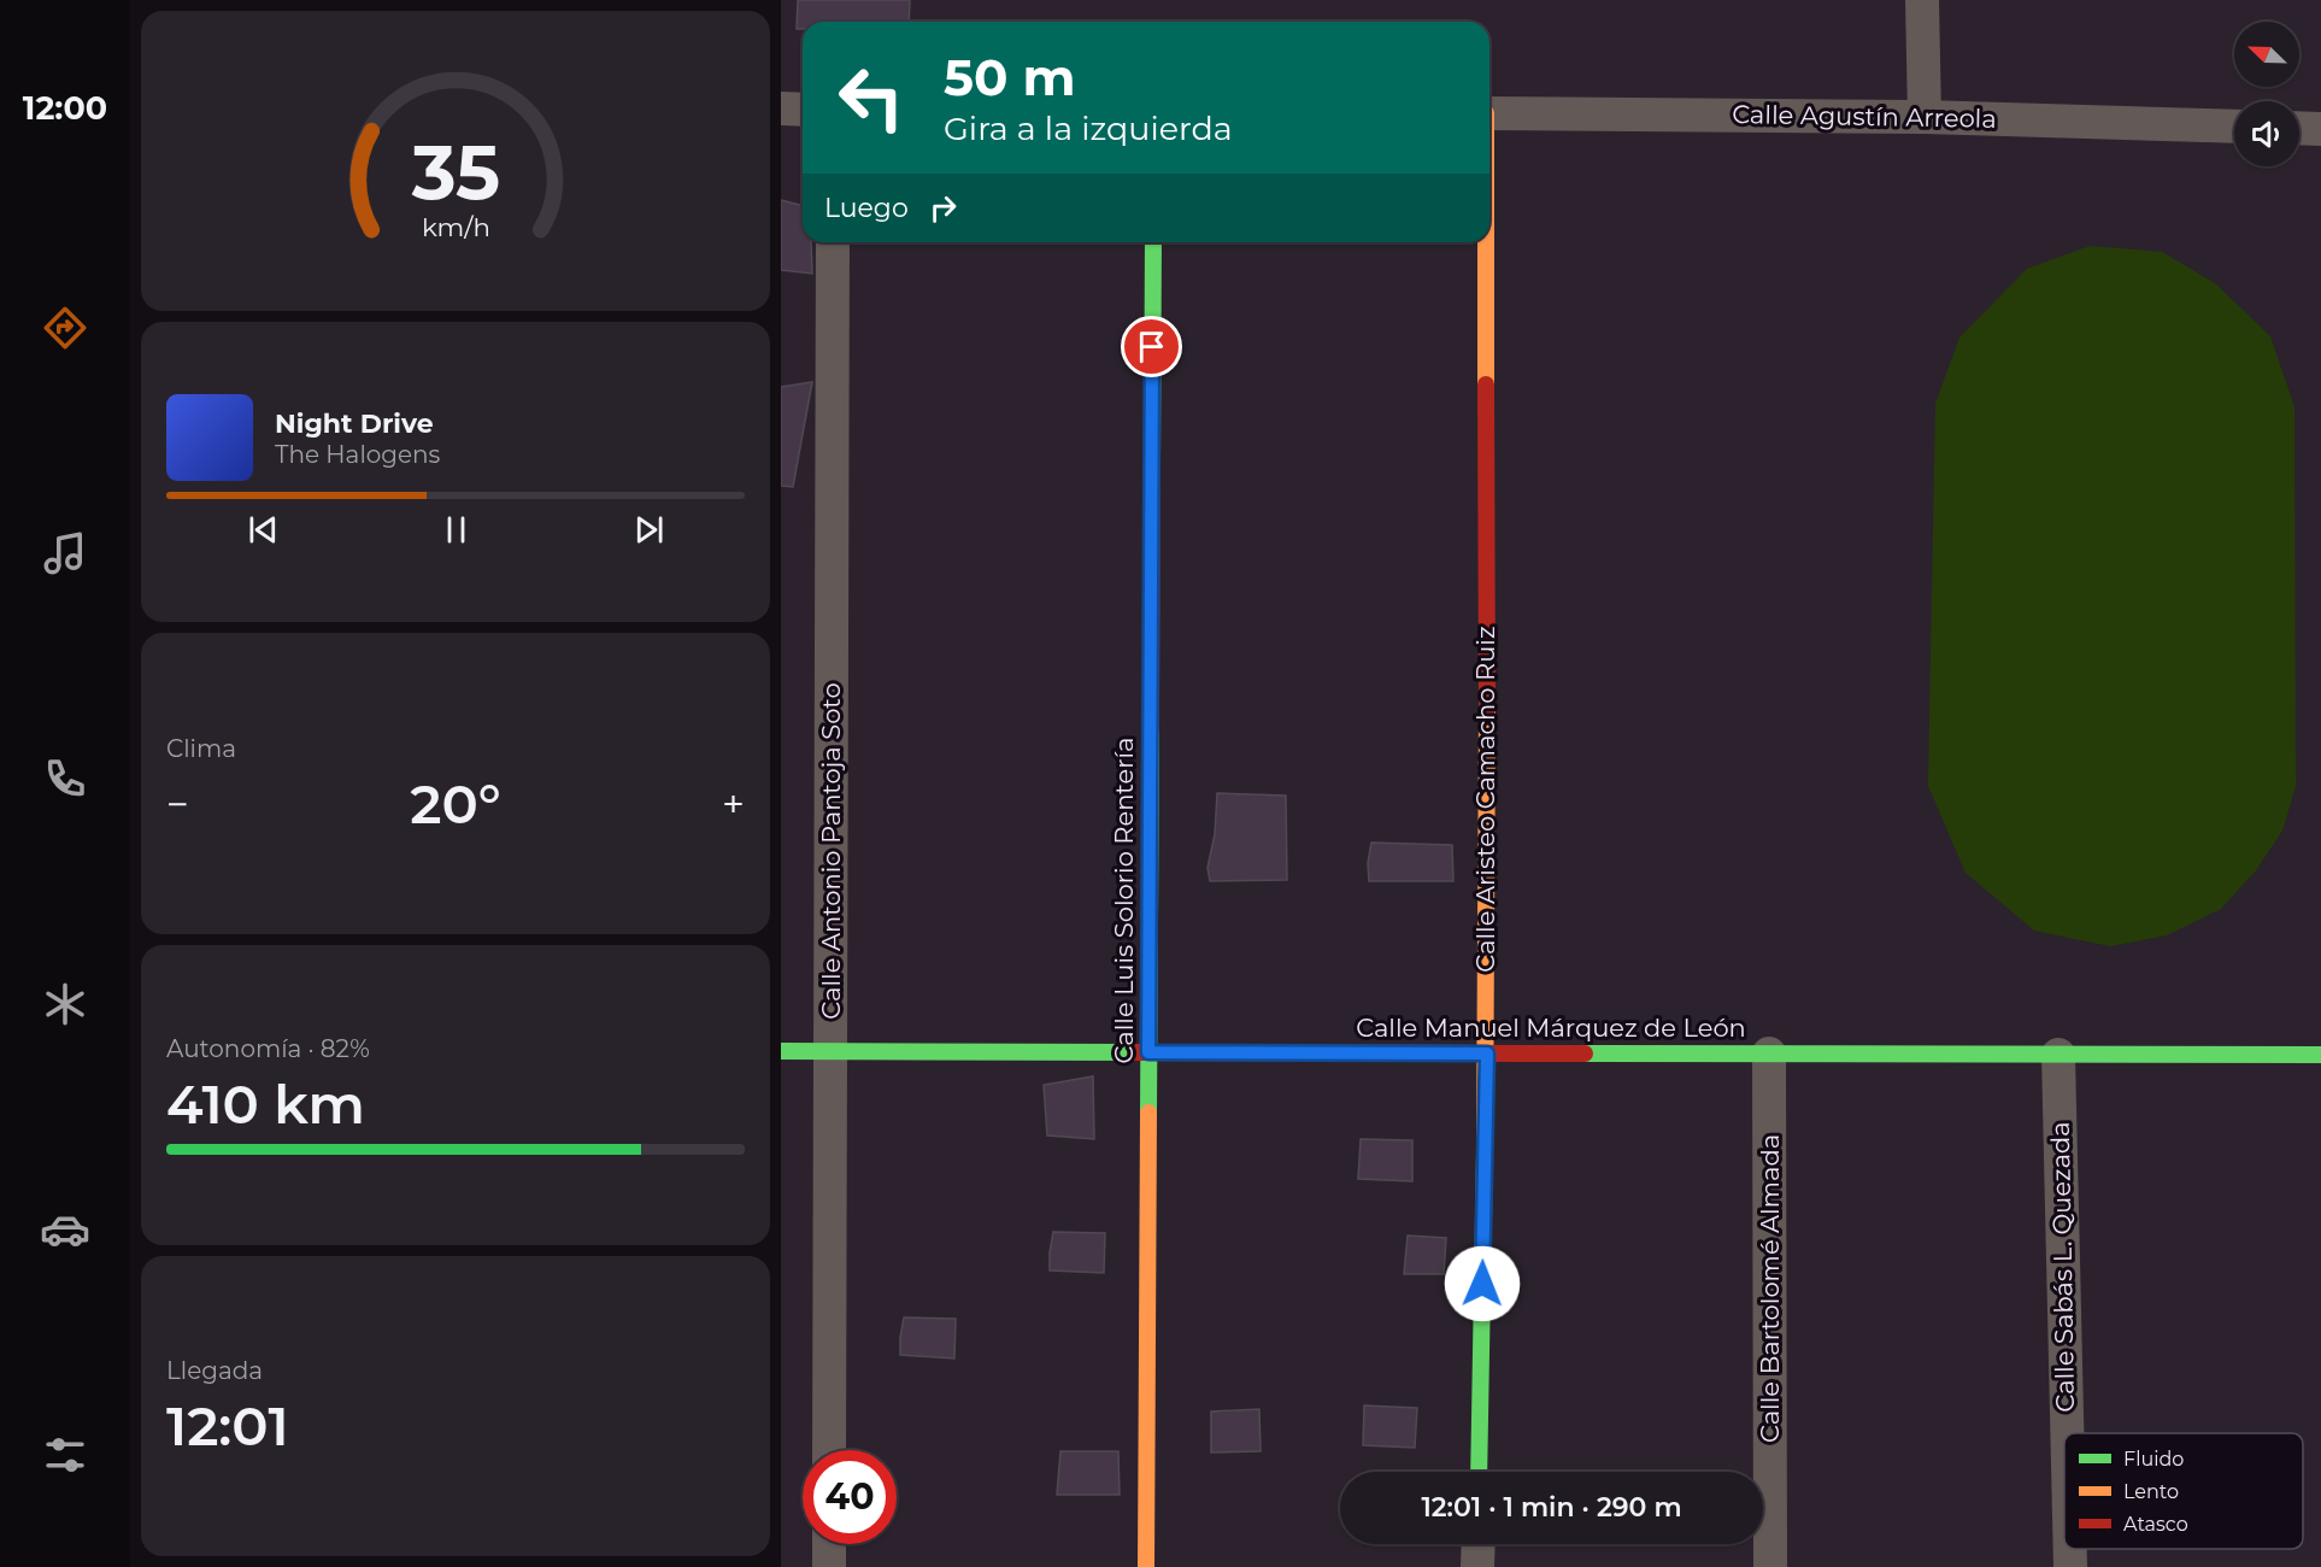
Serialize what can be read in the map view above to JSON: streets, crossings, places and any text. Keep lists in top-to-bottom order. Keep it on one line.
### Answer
{"streets":{"street":["Calle Agustín Arreola","Calle Aristeo Camacho Ruiz","Calle Antonio Pantoja Soto","Calle Luis Solorio Rentería","Calle Manuel Márquez de León","Calle Sabás L. Quezada","Calle Bartolomé Almada"]},"crossings":[["Calle Aristeo Camacho Ruiz","Calle Manuel Márquez de León"],["Calle Antonio Pantoja Soto","Calle Manuel Márquez de León"],["Calle Luis Solorio Rentería","Calle Manuel Márquez de León"],["Calle Manuel Márquez de León","Calle Sabás L. Quezada"],["Calle Manuel Márquez de León","Calle Bartolomé Almada"]],"legend":["Fluido","Lento","Atasco"],"north":"top left","page":{"tabs":"12:00","turn":["50 m","Gira a la izquierda"],"then":"Luego","song":["Night Drive","The Halogens"],"tile":["Clima",["Autonomía · 82%","410 km"],["Llegada","12:01"]],"heat":["−","20°","+"],"limit":"40","trip":"12:01 · 1 min · 290 m","gauge":["35","km/h"]}}
